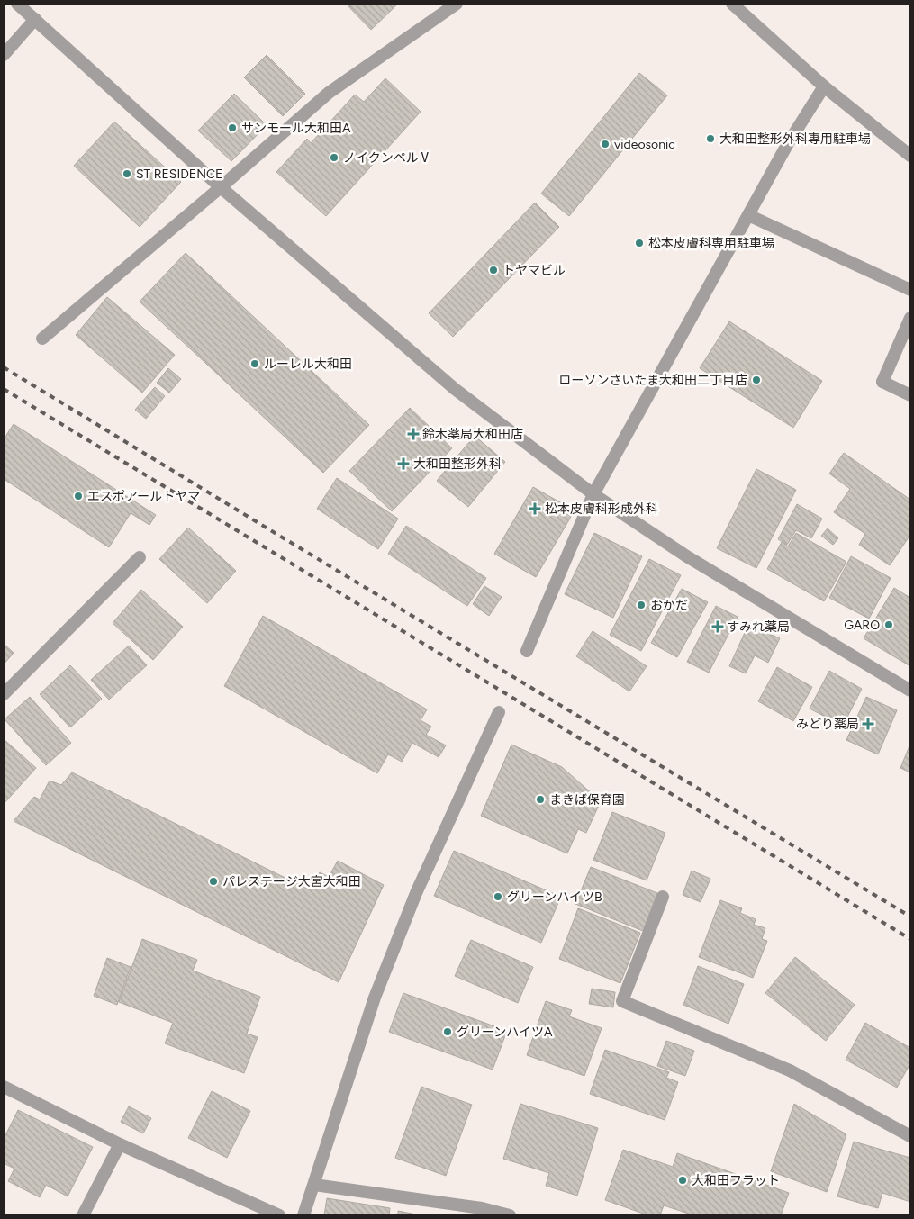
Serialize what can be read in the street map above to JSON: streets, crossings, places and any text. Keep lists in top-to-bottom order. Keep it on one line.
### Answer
{"places":{"other":["サンモール大和田A","大和田整形外科専用駐車場","videosonic","ノイクンペルⅤ","ST RESIDENCE","松本皮膚科専用駐車場","トヤマビル","ルーレル大和田","ローソンさいたま大和田二丁目店","エスポアールトヤマ","おかだ","GARO","まきば保育園","パレステージ大宮大和田","グリーンハイツB","グリーンハイツA","大和田フラット"],"health":["鈴木薬局大和田店","大和田整形外科","松本皮膚科形成外科","すみれ薬局","みどり薬局"]}}
